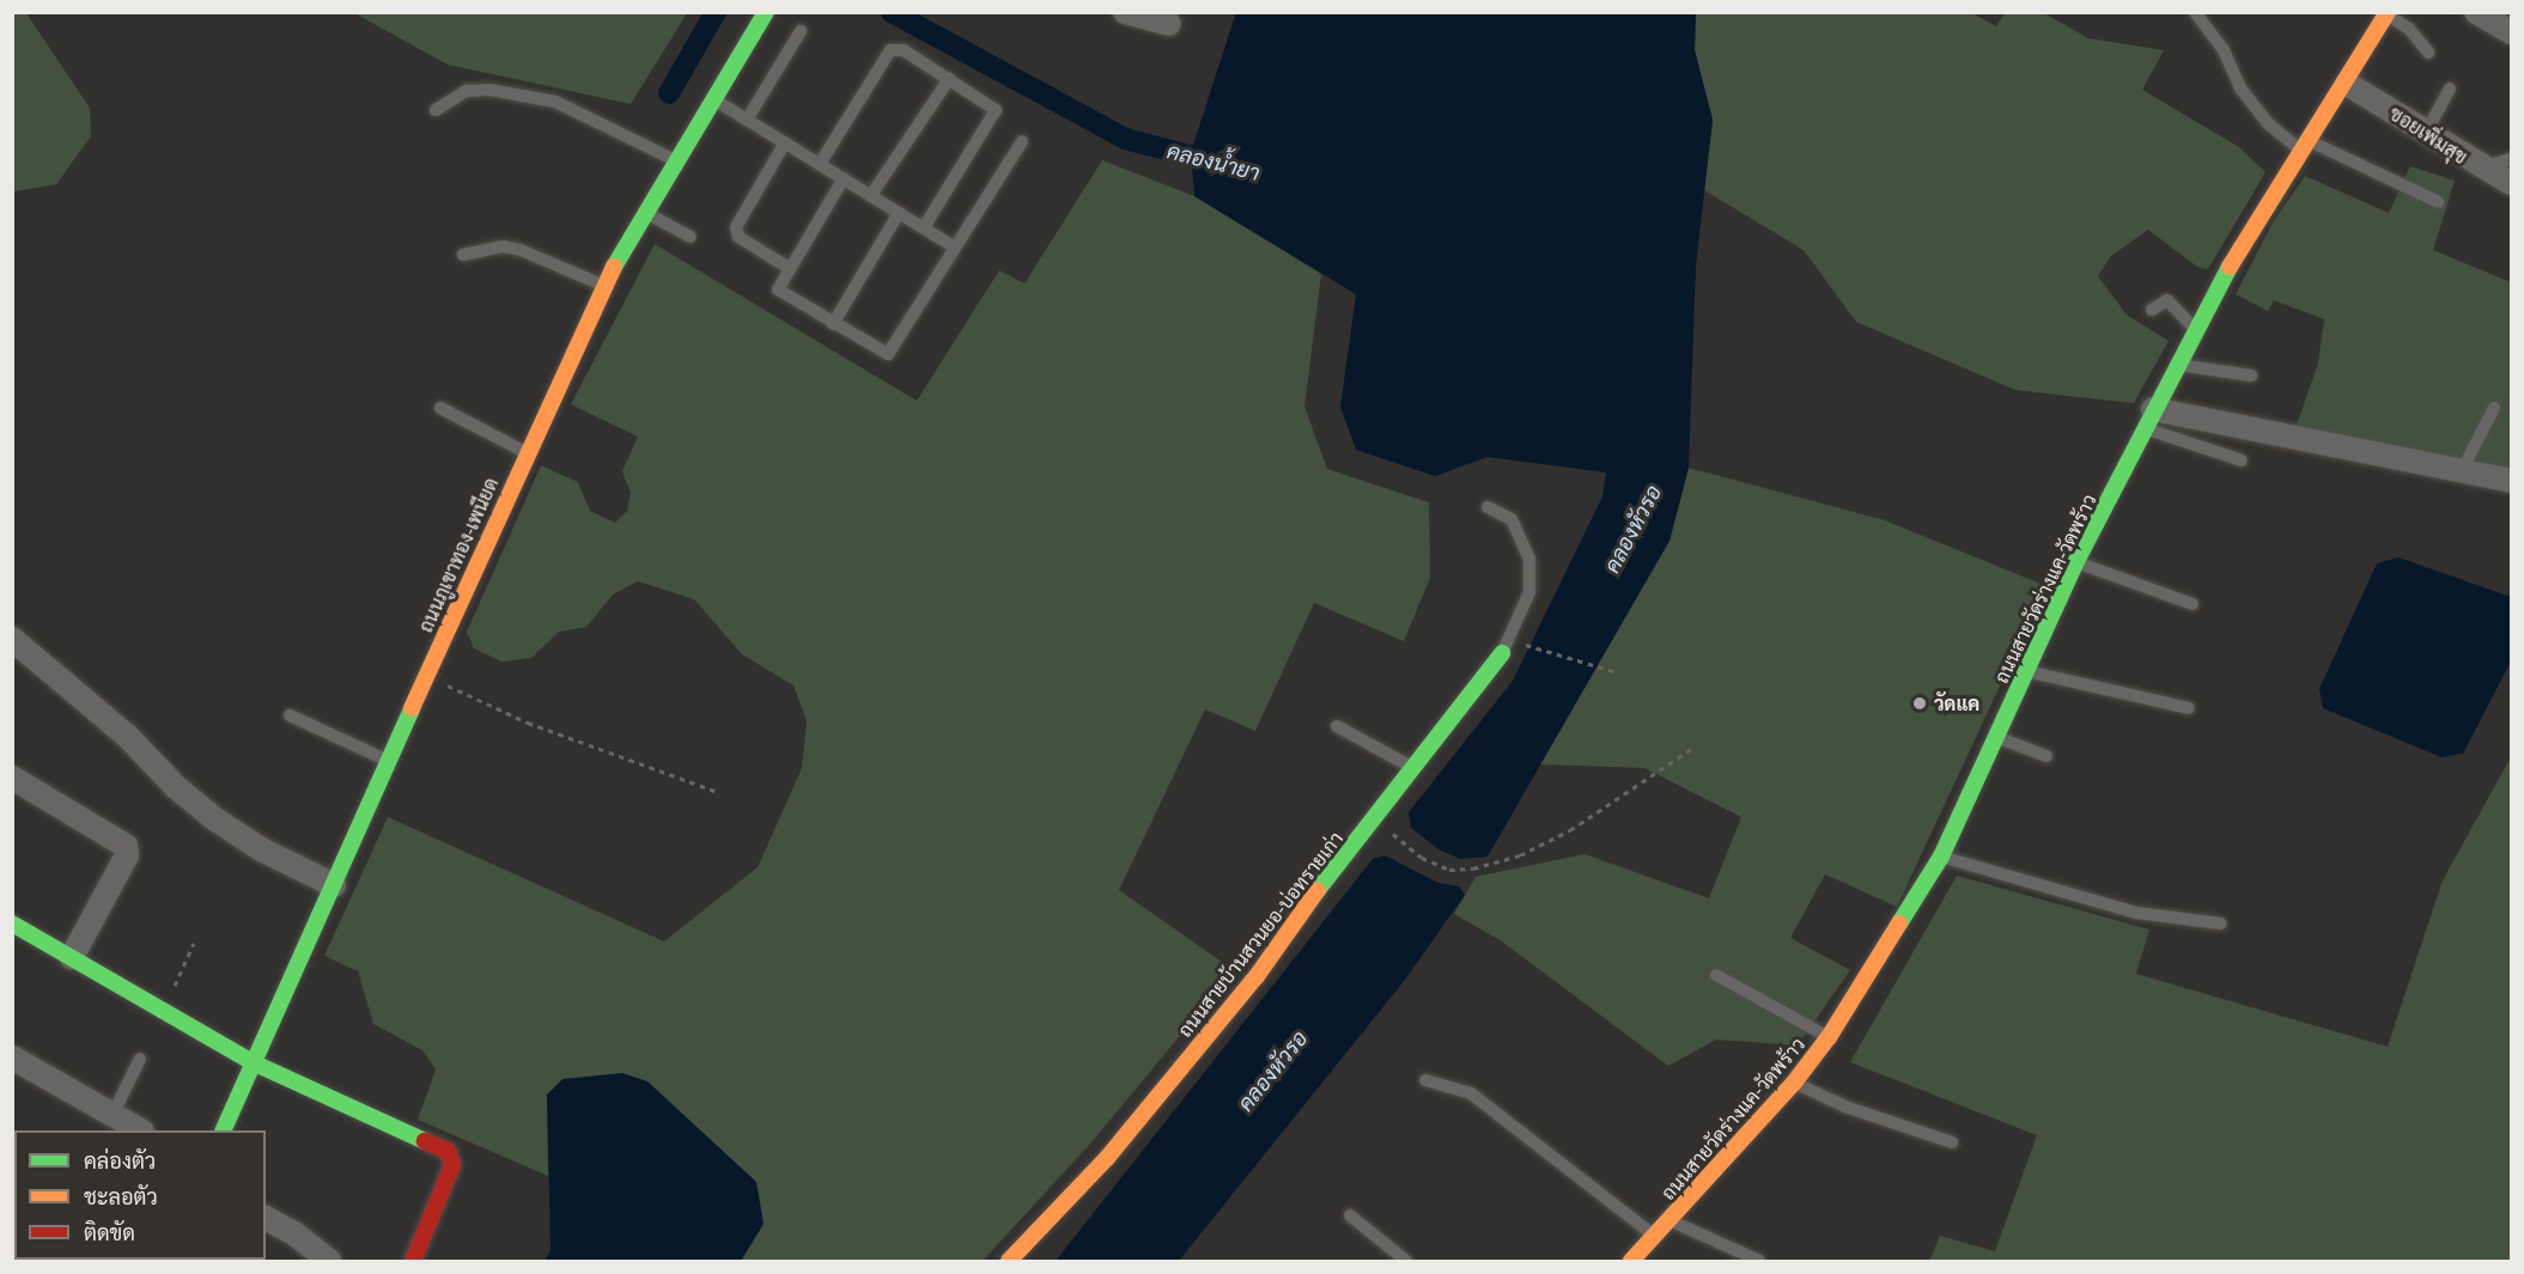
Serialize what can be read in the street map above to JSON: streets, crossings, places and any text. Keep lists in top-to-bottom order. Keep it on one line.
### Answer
{"streets":{"street":["ซอยเพิ่มสุข","ถนนภูเขาทอง-เพนียด","ถนนสายวัดร่างแค-วัดพร้าว","ถนนสายบ้านสวนยอ-บ่อทรายเก่า"]},"crossings":[["ซอยเพิ่มสุข","ถนนสายวัดร่างแค-วัดพร้าว"]],"water":["คลองน้ำยา","คลองหัวรอ"],"places":["วัดแค"],"legend":["คล่องตัว","ชะลอตัว","ติดขัด"]}
